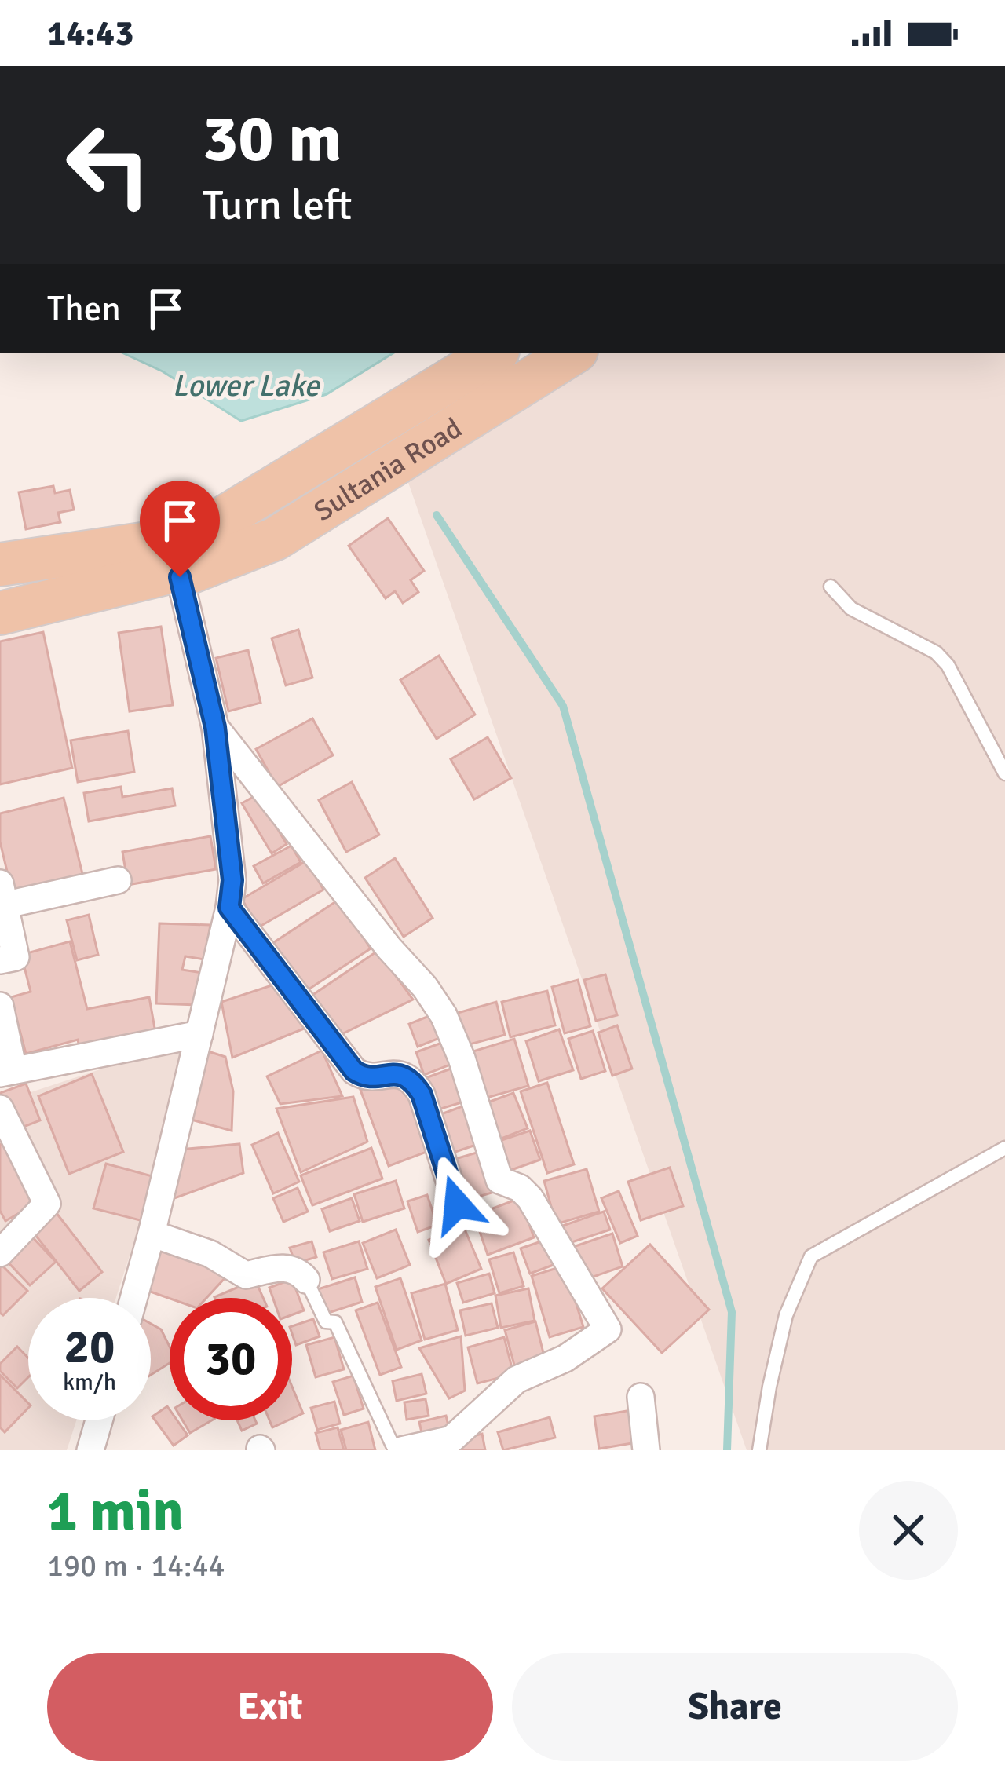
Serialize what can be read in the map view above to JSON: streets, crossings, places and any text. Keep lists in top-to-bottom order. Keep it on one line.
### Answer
{"streets":{"main road":["Sultania Road"]},"water":["Lower Lake"],"page":{"status":"14:43","turn":["30 m","Turn left"],"then":"Then","speed":"20 km/h","limit":"30","heading":["1 min","190 m · 14:44"],"buttons":["Exit","Share"]}}
